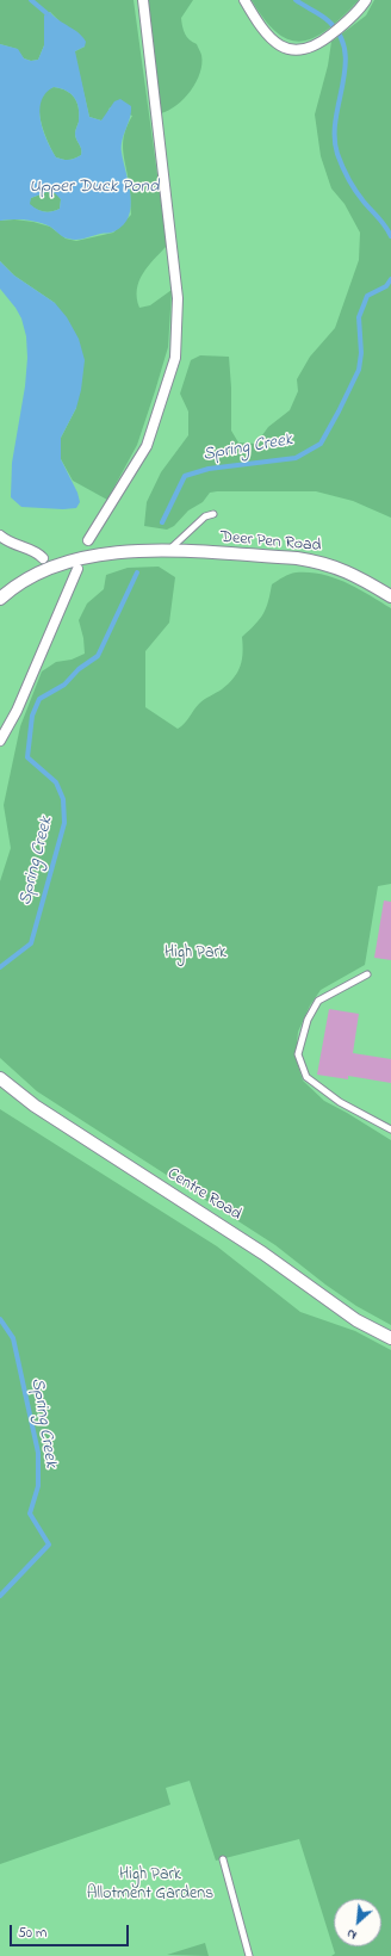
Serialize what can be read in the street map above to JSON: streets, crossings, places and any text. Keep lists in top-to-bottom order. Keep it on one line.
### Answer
{"streets":{"street":["Deer Pen Road","Centre Road"]},"water":["Upper Duck Pond","Spring Creek"],"parks":["High Park","High Park Allotment Gardens"],"scale_bar":"50 m","north":"bottom left"}
